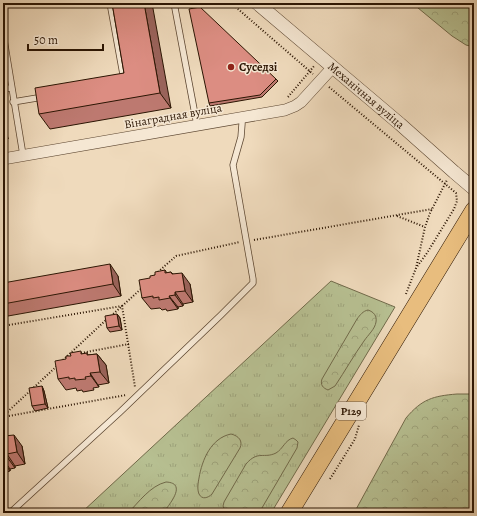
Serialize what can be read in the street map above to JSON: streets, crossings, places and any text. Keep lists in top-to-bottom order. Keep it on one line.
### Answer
{"streets":{"main road":["Р129"],"street":["Механічная вуліца","Вінаградная вуліца"]},"crossings":[["Механічная вуліца","Вінаградная вуліца"]],"places":["Суседзі"],"scale_bar":"50 m"}
